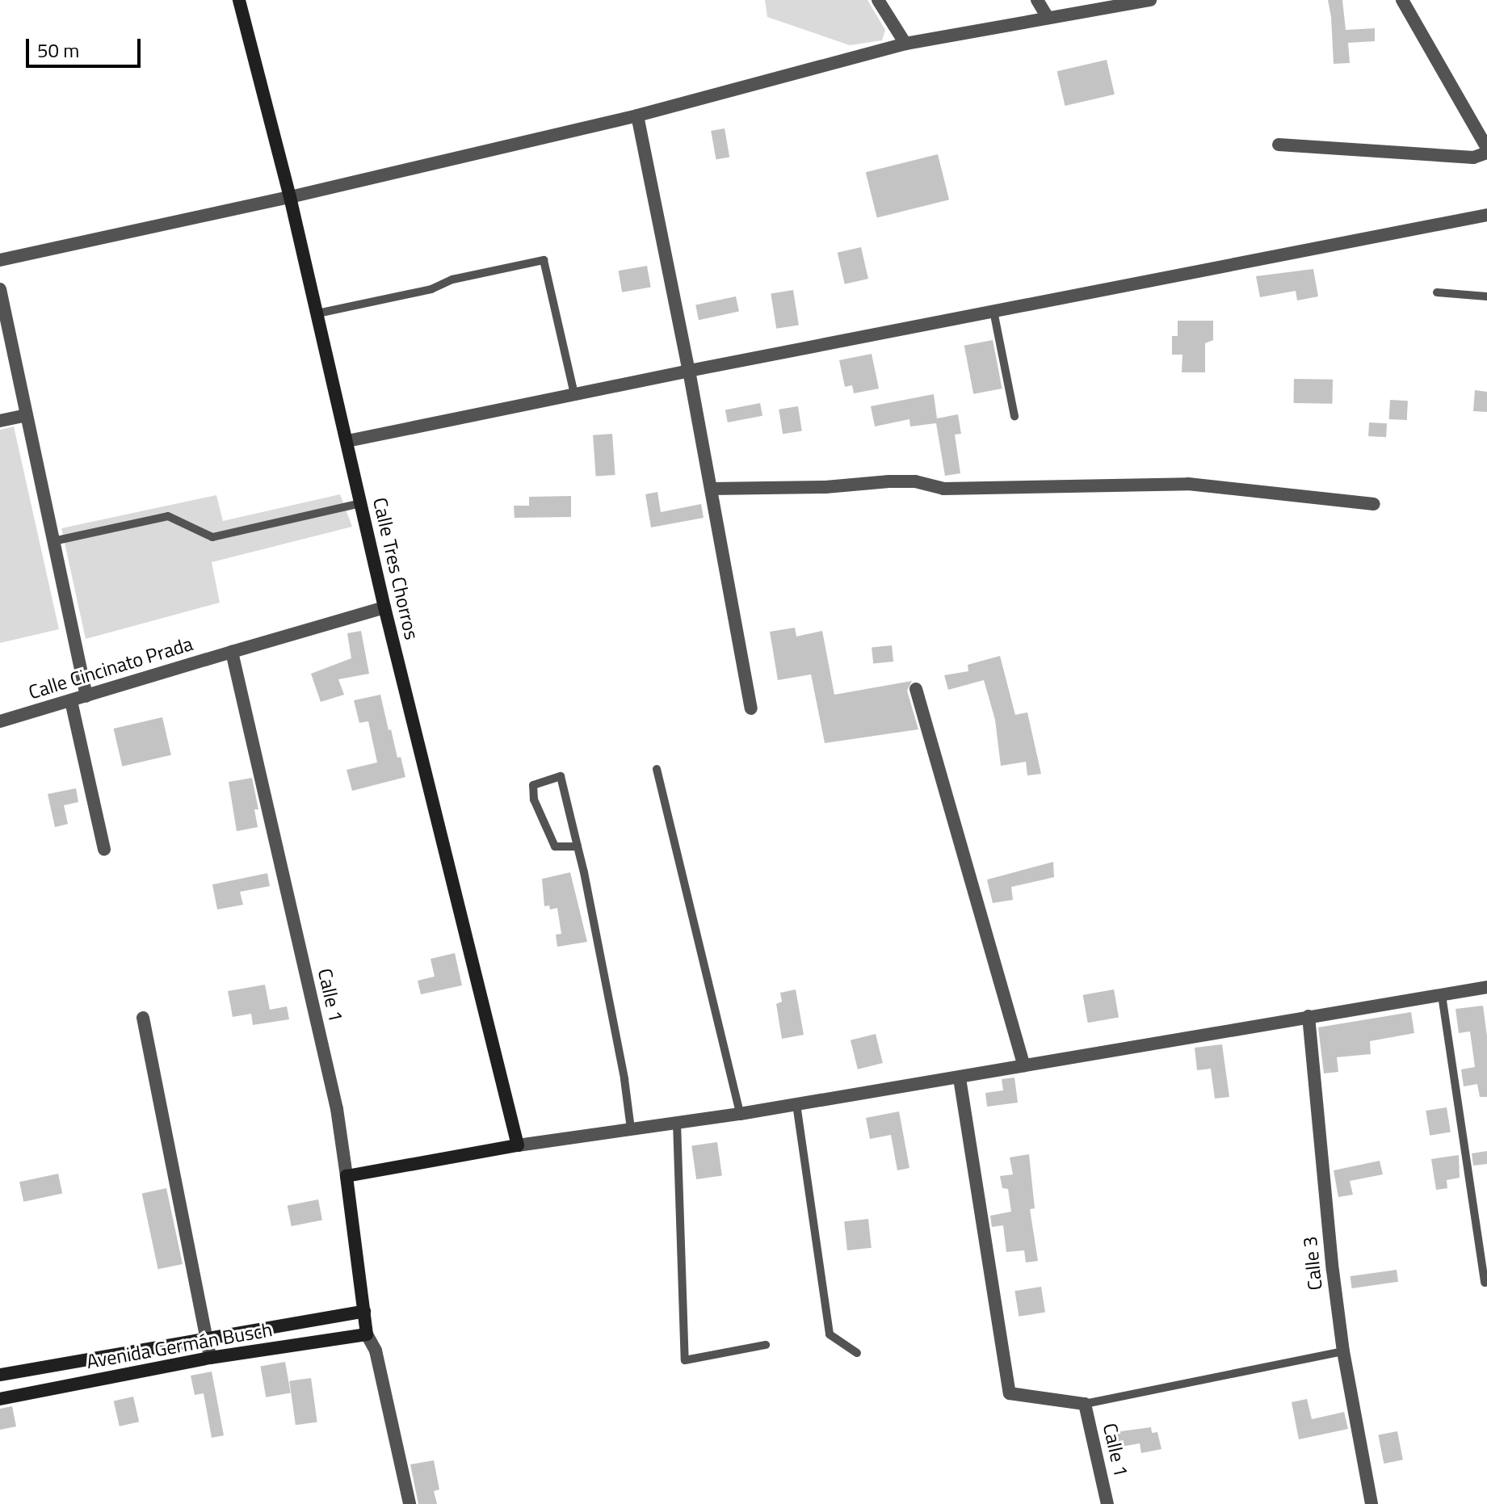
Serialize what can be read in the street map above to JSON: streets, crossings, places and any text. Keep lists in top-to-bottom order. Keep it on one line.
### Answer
{"streets":{"main road":["Calle Tres Chorros","Calle 1","Avenida Germán Busch"],"street":["Calle Cincinato Prada","Calle 3"]},"crossings":[["Calle Cincinato Prada","Calle 1"],["Calle 1","Avenida Germán Busch"]],"scale_bar":"50 m"}
